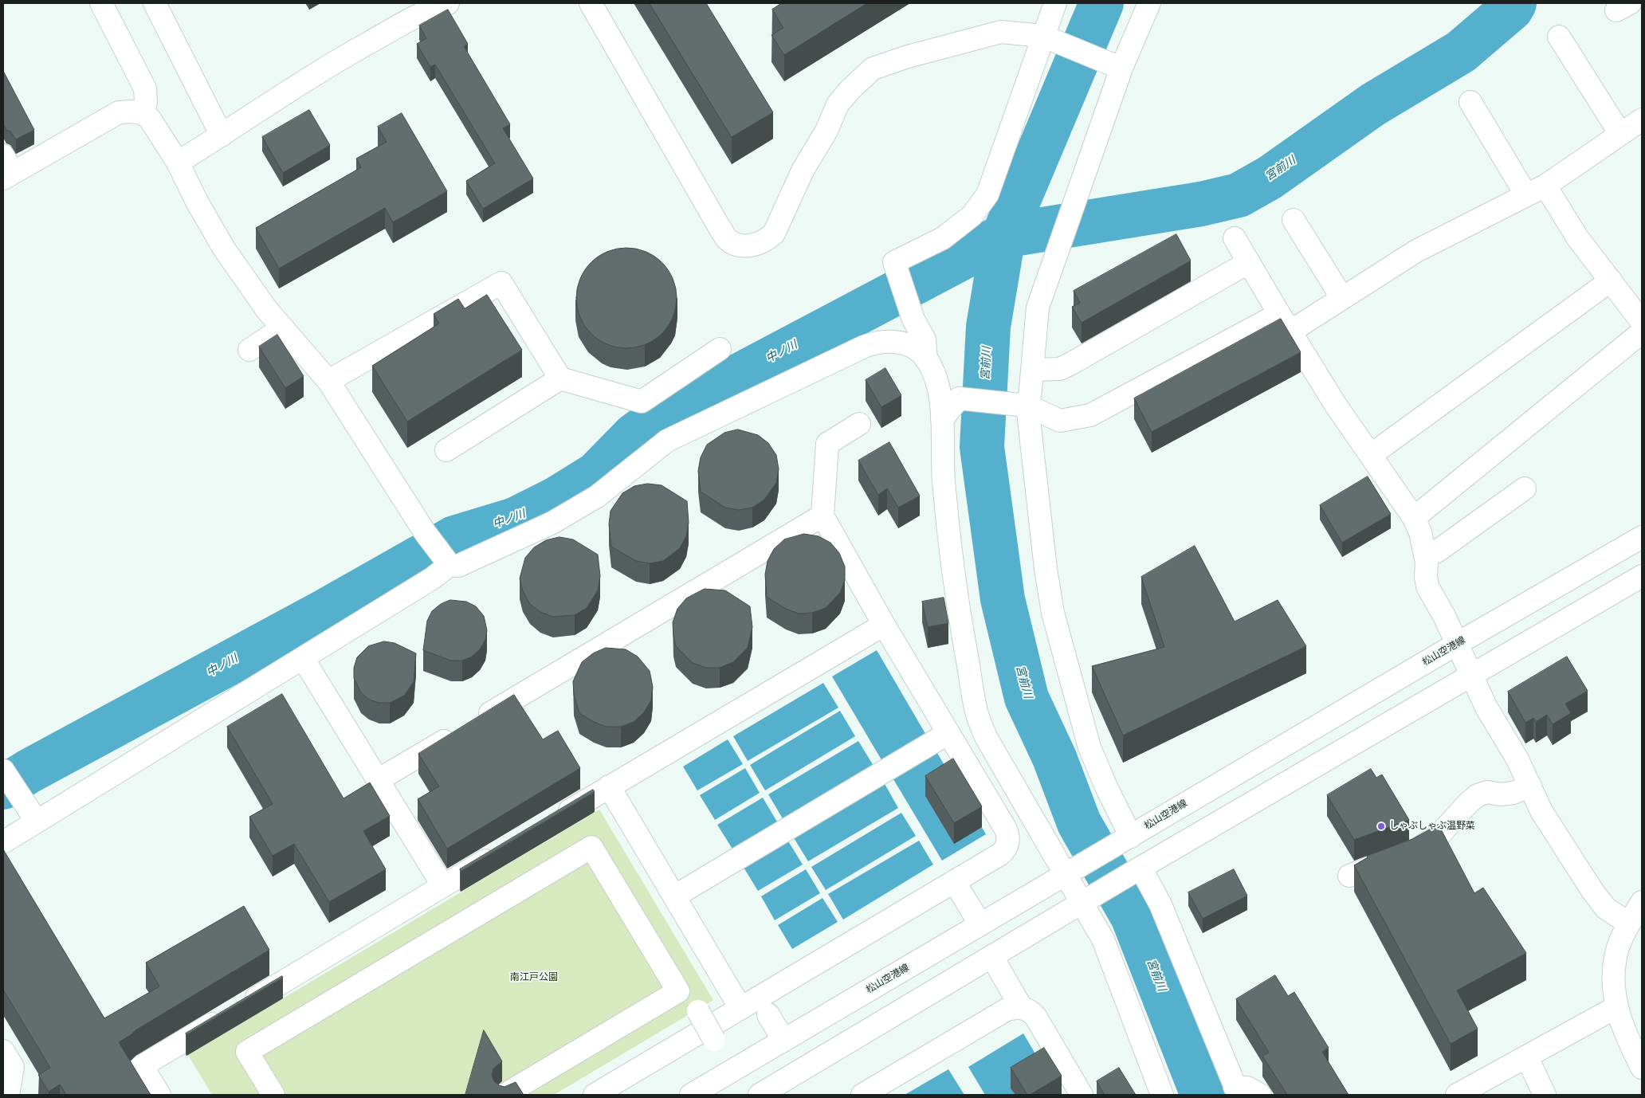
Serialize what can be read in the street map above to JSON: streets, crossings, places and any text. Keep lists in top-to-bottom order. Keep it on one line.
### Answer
{"streets":{"street":["松山空港線"]},"water":["宮前川","中ノ川"],"parks":["南江戸公園"],"places":["しゃぶしゃぶ温野菜"]}
